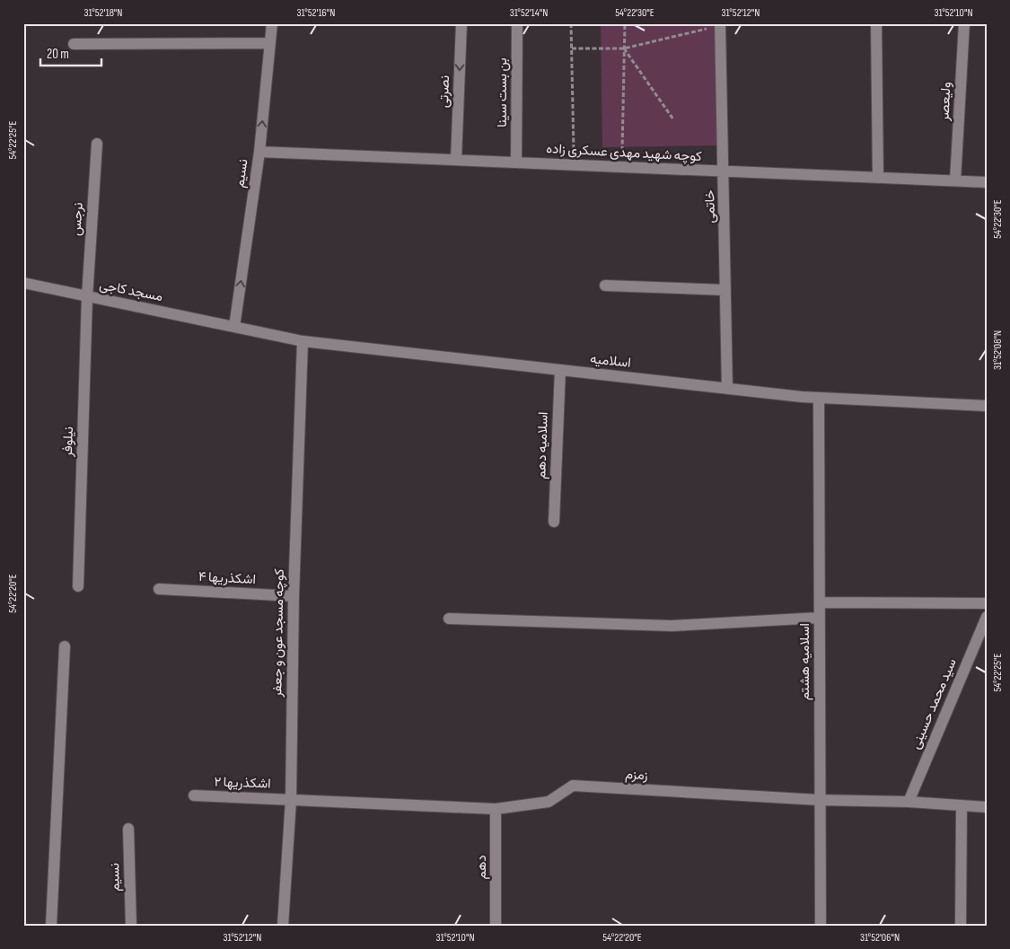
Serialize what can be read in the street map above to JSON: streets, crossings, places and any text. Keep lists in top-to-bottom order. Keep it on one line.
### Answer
{"streets":{"street":["نصرتی","بن بست سینا","ولیعصر","کوچه شهید مهدی عسکری زاده","نسیم","خاتمی","نرجس","مسجد کاجی","اسلامیه","نیلوفر","اسلامیه دهم","اشکذریها ۴","کوچه مسجد عون و جعفر","اسلامیه هشتم","سید محمد حسینی","زمزم","اشکذریها ۲","دهم"]},"crossings":[["نصرتی","کوچه شهید مهدی عسکری زاده"],["بن بست سینا","کوچه شهید مهدی عسکری زاده"],["ولیعصر","کوچه شهید مهدی عسکری زاده"],["کوچه شهید مهدی عسکری زاده","نسیم"],["کوچه شهید مهدی عسکری زاده","خاتمی"],["نسیم","مسجد کاجی"],["نسیم","اسلامیه"],["خاتمی","اسلامیه"],["نرجس","مسجد کاجی"],["نرجس","نیلوفر"],["مسجد کاجی","اسلامیه"],["مسجد کاجی","نیلوفر"],["اسلامیه","اسلامیه دهم"],["اسلامیه","کوچه مسجد عون و جعفر"],["اسلامیه","اسلامیه هشتم"],["اشکذریها ۴","کوچه مسجد عون و جعفر"],["کوچه مسجد عون و جعفر","زمزم"],["کوچه مسجد عون و جعفر","اشکذریها ۲"],["اسلامیه هشتم","زمزم"],["سید محمد حسینی","زمزم"],["زمزم","اشکذریها ۲"],["زمزم","دهم"]],"one_way":["نصرتی","نسیم"],"scale_bar":"20 m","coordinates":["31°52'18\"N","31°52'16\"N","31°52'14\"N","54°22'30\"E","31°52'12\"N","31°52'10\"N","54°22'25\"E","31°52'08\"N","54°22'20\"E","31°52'06\"N"]}
